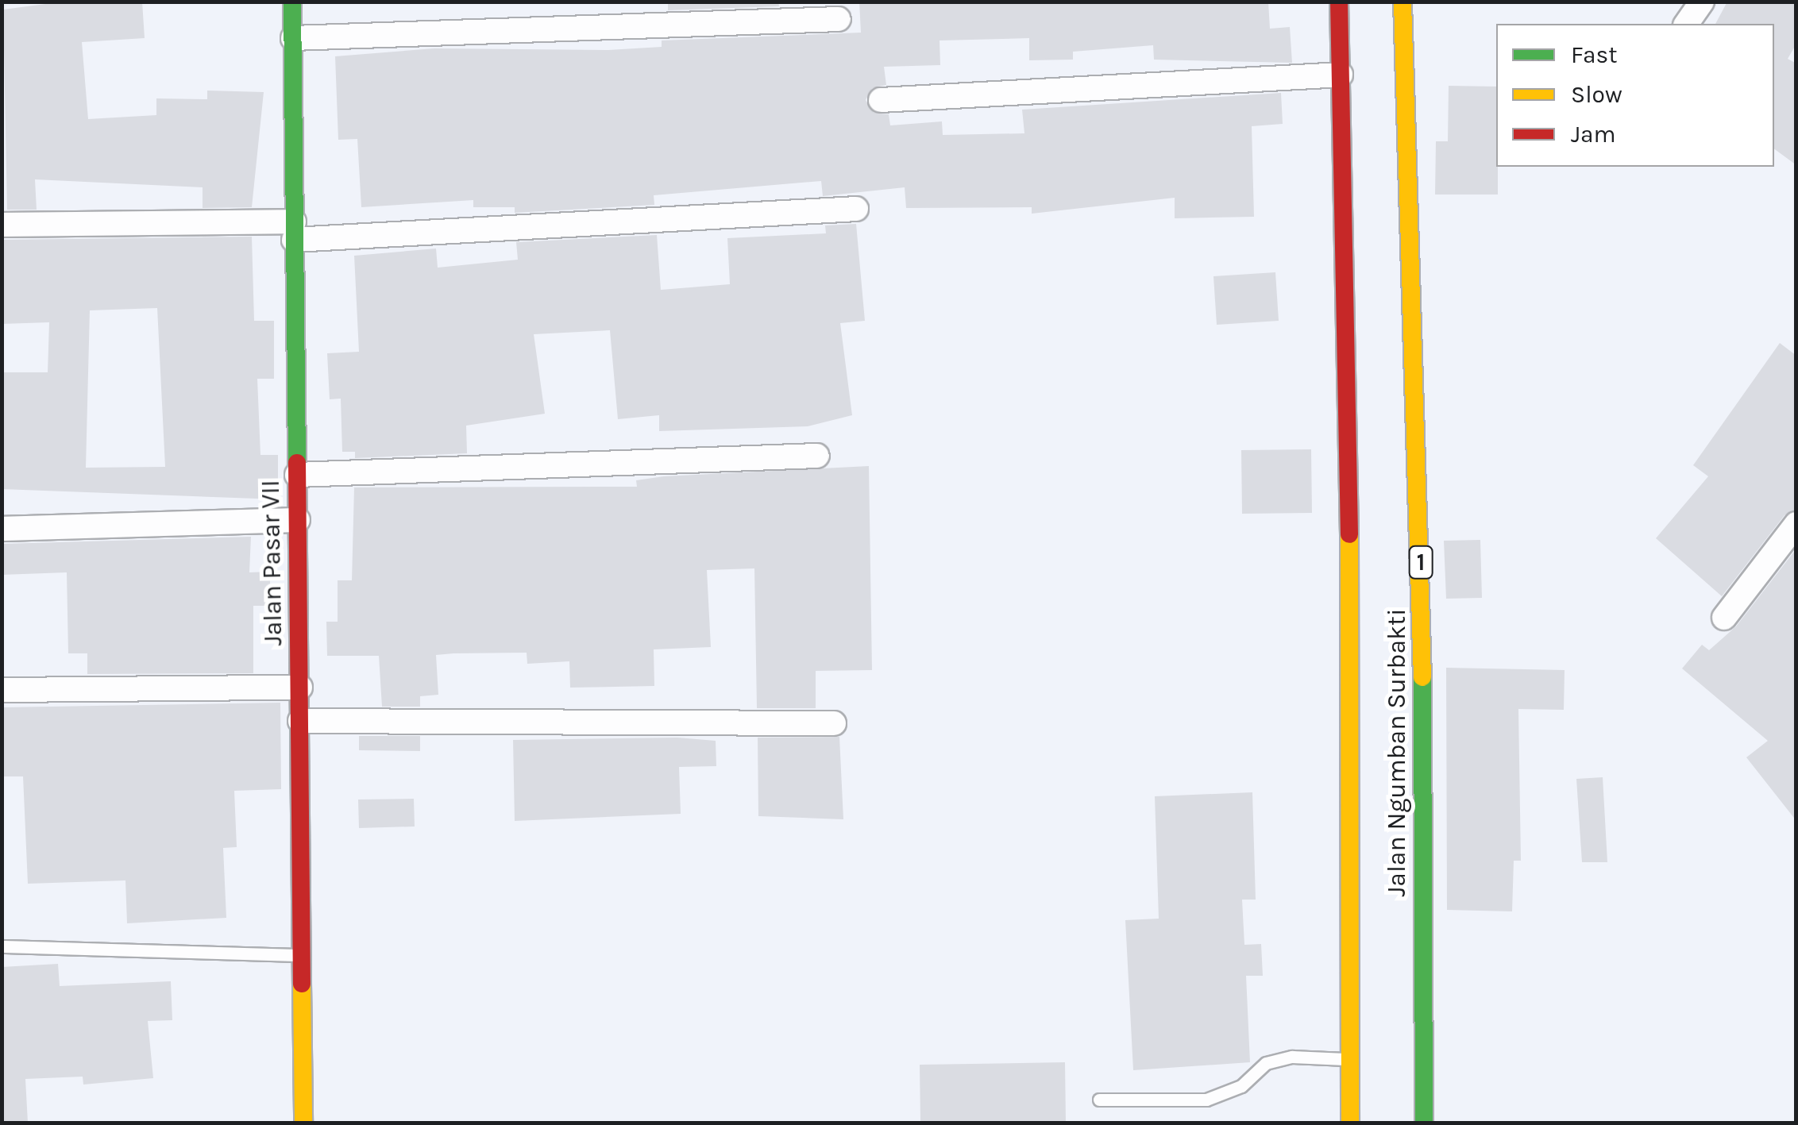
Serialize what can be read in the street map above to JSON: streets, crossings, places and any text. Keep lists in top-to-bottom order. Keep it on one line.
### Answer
{"streets":{"main road":["1","Jalan Pasar VII","Jalan Ngumban Surbakti"]},"legend":["Fast","Slow","Jam"]}
